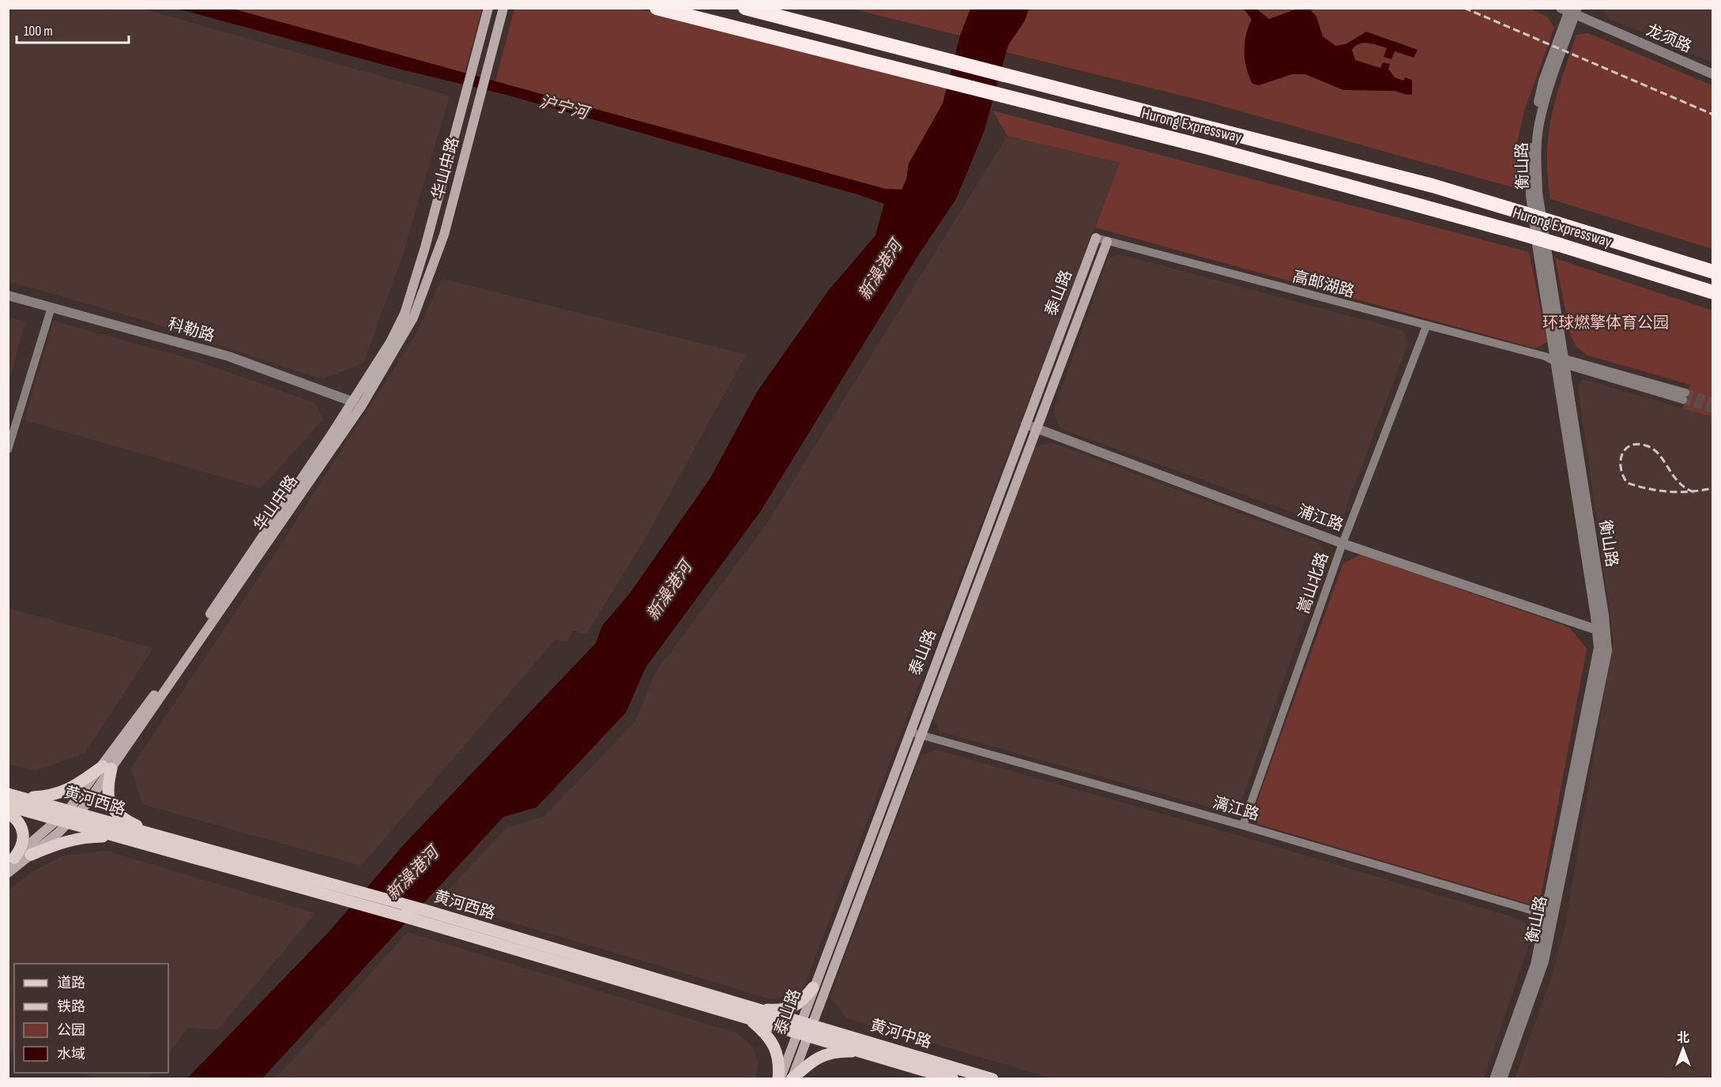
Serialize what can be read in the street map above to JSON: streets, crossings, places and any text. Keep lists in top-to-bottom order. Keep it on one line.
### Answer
{"streets":{"highway":["Hurong Expressway"],"main road":["华山中路","泰山路","黄河西路","黄河中路"],"street":["龙须路","衡山路","高邮湖路","科勒路","浦江路","嵩山北路","漓江路"]},"crossings":[["龙须路","衡山路"],["衡山路","高邮湖路"],["衡山路","浦江路"],["衡山路","漓江路"],["华山中路","科勒路"],["华山中路","黄河西路"],["高邮湖路","泰山路"],["高邮湖路","嵩山北路"],["泰山路","浦江路"],["泰山路","黄河西路"],["泰山路","漓江路"],["泰山路","黄河中路"],["浦江路","嵩山北路"],["嵩山北路","漓江路"],["黄河西路","黄河中路"]],"water":["沪宁河","新澡港河"],"parks":["环球燃擎体育公园"],"legend":["道路","铁路","公园","水域"],"scale_bar":"100 m","north":"top"}
